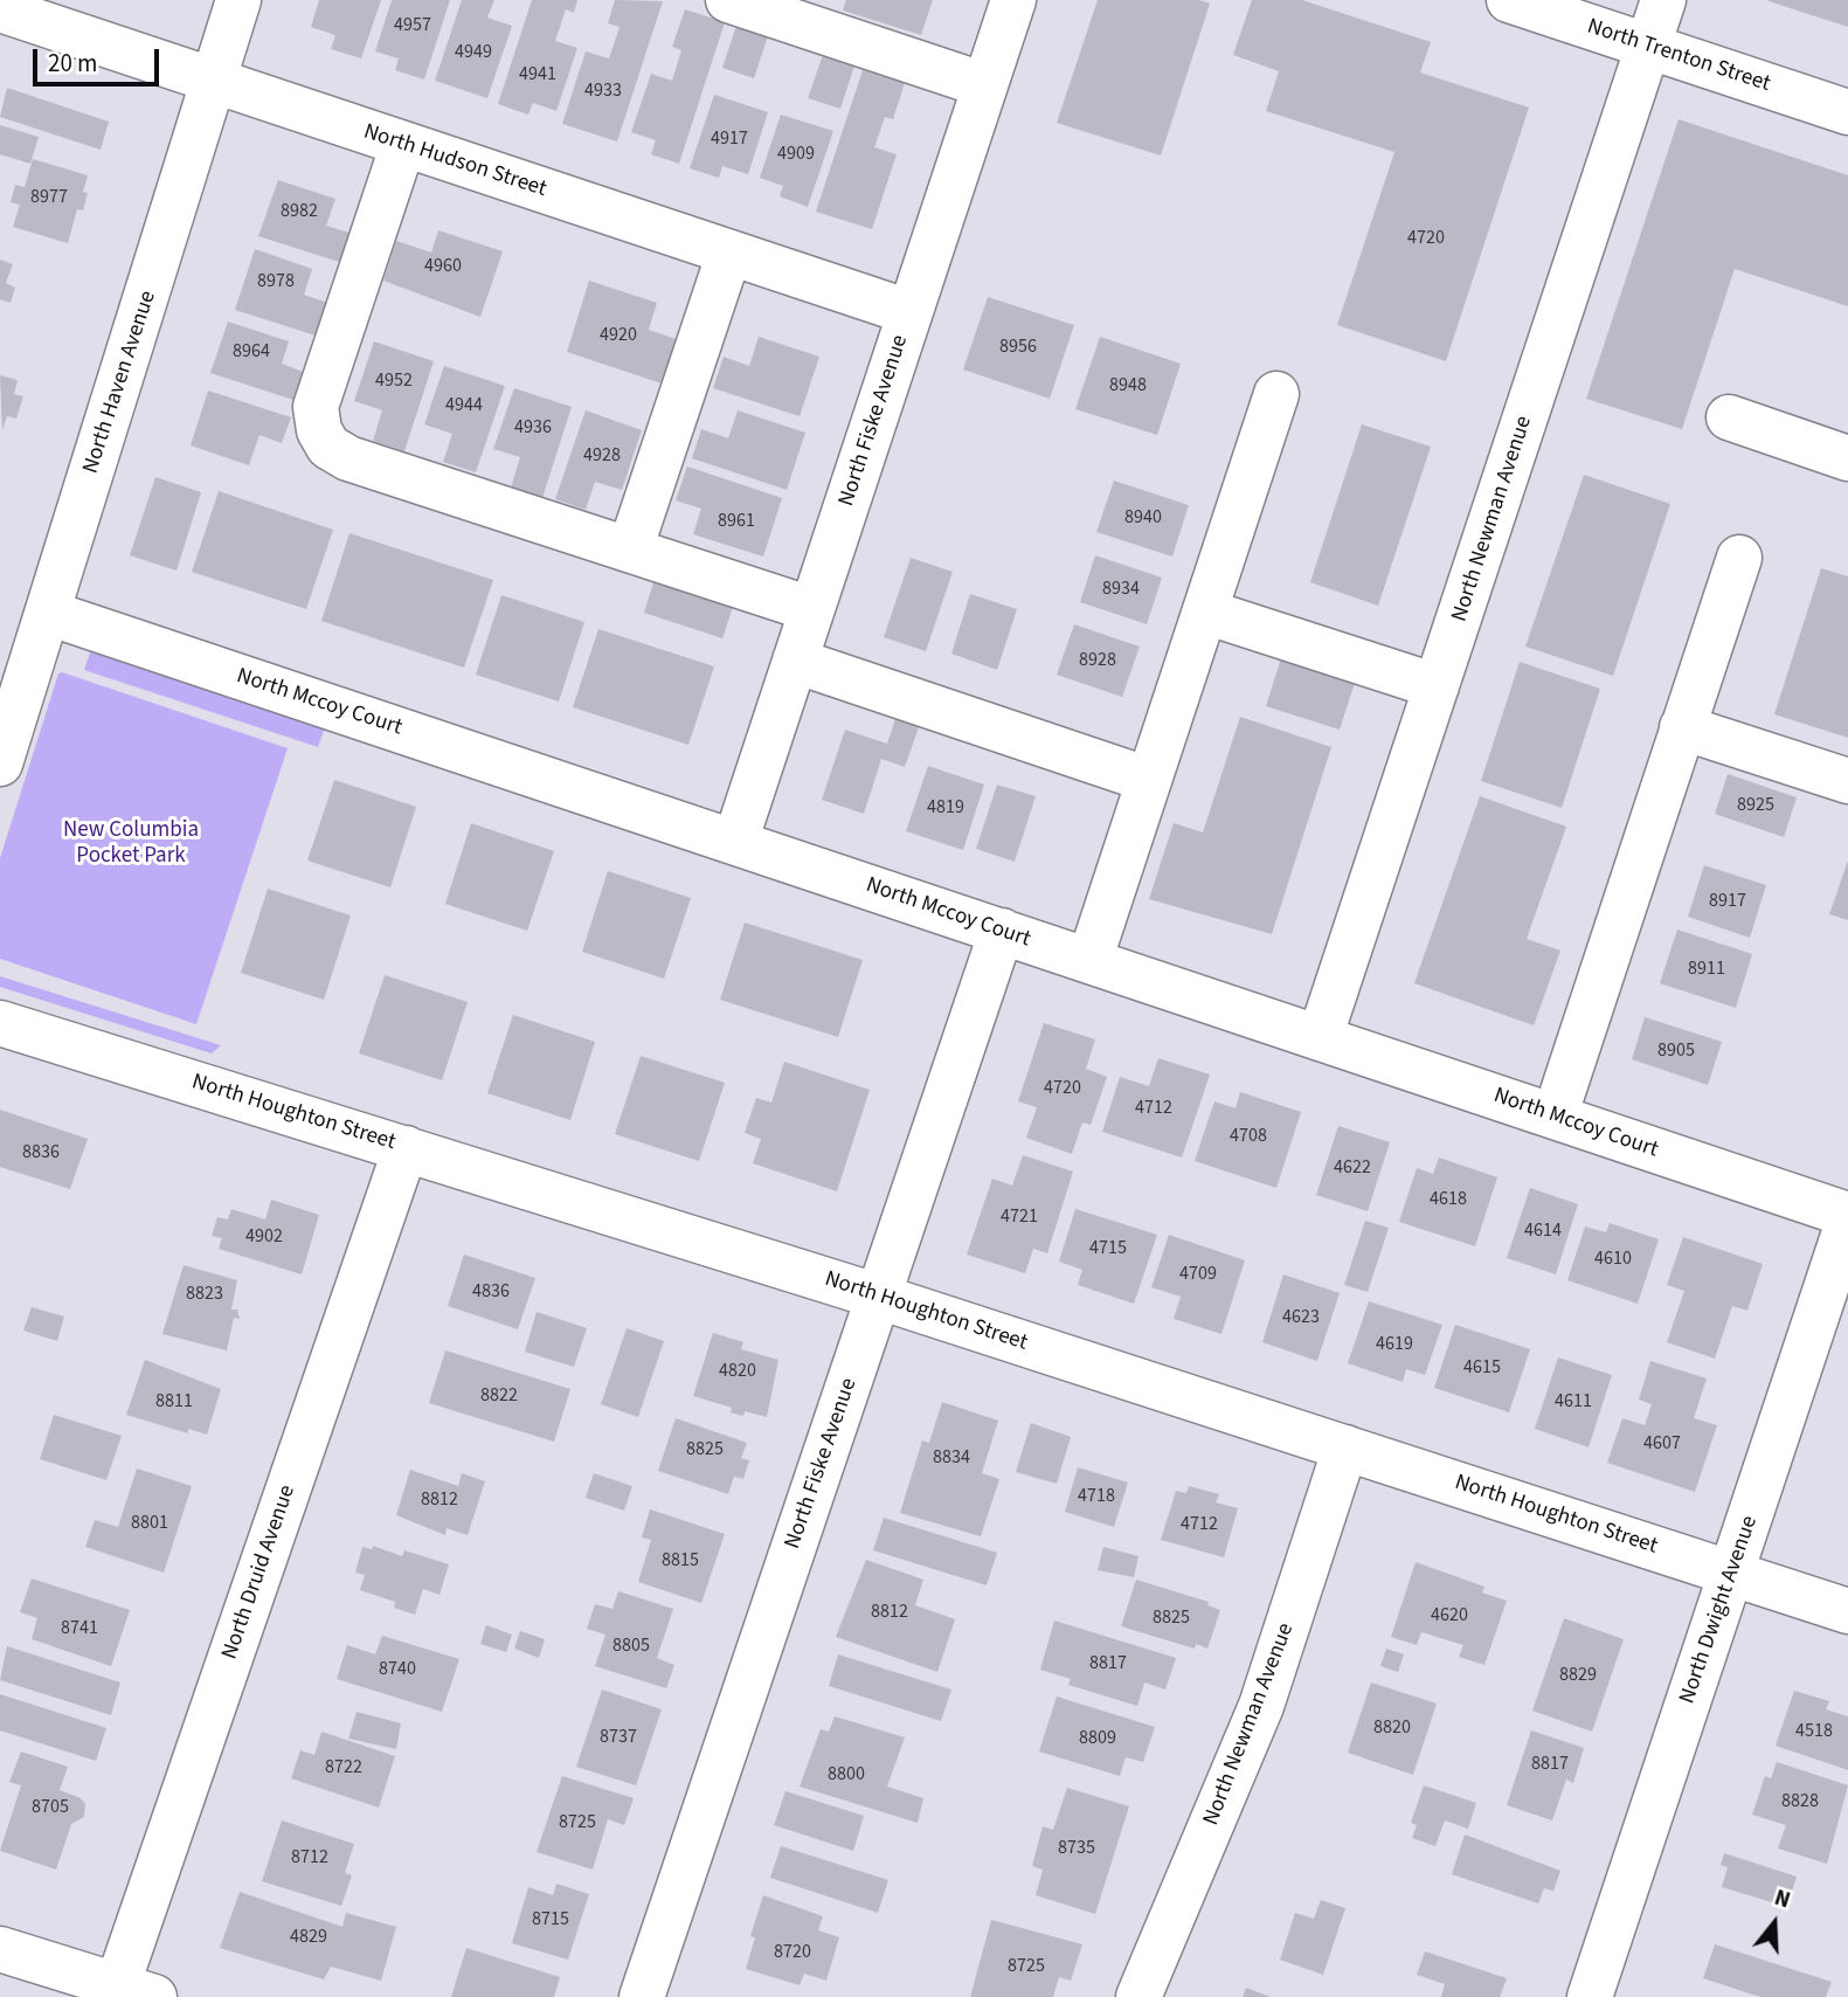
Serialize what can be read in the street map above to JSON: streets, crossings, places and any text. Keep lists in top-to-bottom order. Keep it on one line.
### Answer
{"streets":{"street":["North Trenton Street","North Hudson Street","North Haven Avenue","North Fiske Avenue","North Newman Avenue","North Mccoy Court","North Houghton Street","North Druid Avenue","North Dwight Avenue"]},"crossings":[["North Trenton Street","North Newman Avenue"],["North Hudson Street","North Haven Avenue"],["North Hudson Street","North Fiske Avenue"],["North Haven Avenue","North Mccoy Court"],["North Fiske Avenue","North Mccoy Court"],["North Fiske Avenue","North Houghton Street"],["North Newman Avenue","North Mccoy Court"],["North Newman Avenue","North Houghton Street"],["North Houghton Street","North Druid Avenue"],["North Houghton Street","North Dwight Avenue"]],"parks":["New Columbia Pocket Park"],"house_numbers":["4957","4949","4941","4933","4917","4909","8977","8982","4720","4960","8978","4920","8956","8964","4952","8948","4944","4936","4928","8940","8961","8934","8928","8925","4819","8917","8911","8905","4720","4712","4708","8836","4622","4618","4721","4614","4902","4715","4610","4709","4836","8823","4623","4619","4615","4820","8822","8811","4611","4607","8825","8834","4718","8812","8801","4712","8815","8812","4620","8825","8741","8805","8817","8740","8829","8820","4518","8737","8809","8817","8722","8800","8828","8705","8725","8735","8712","8715","4829","8720","8725"],"scale_bar":"20 m","north":"top"}
